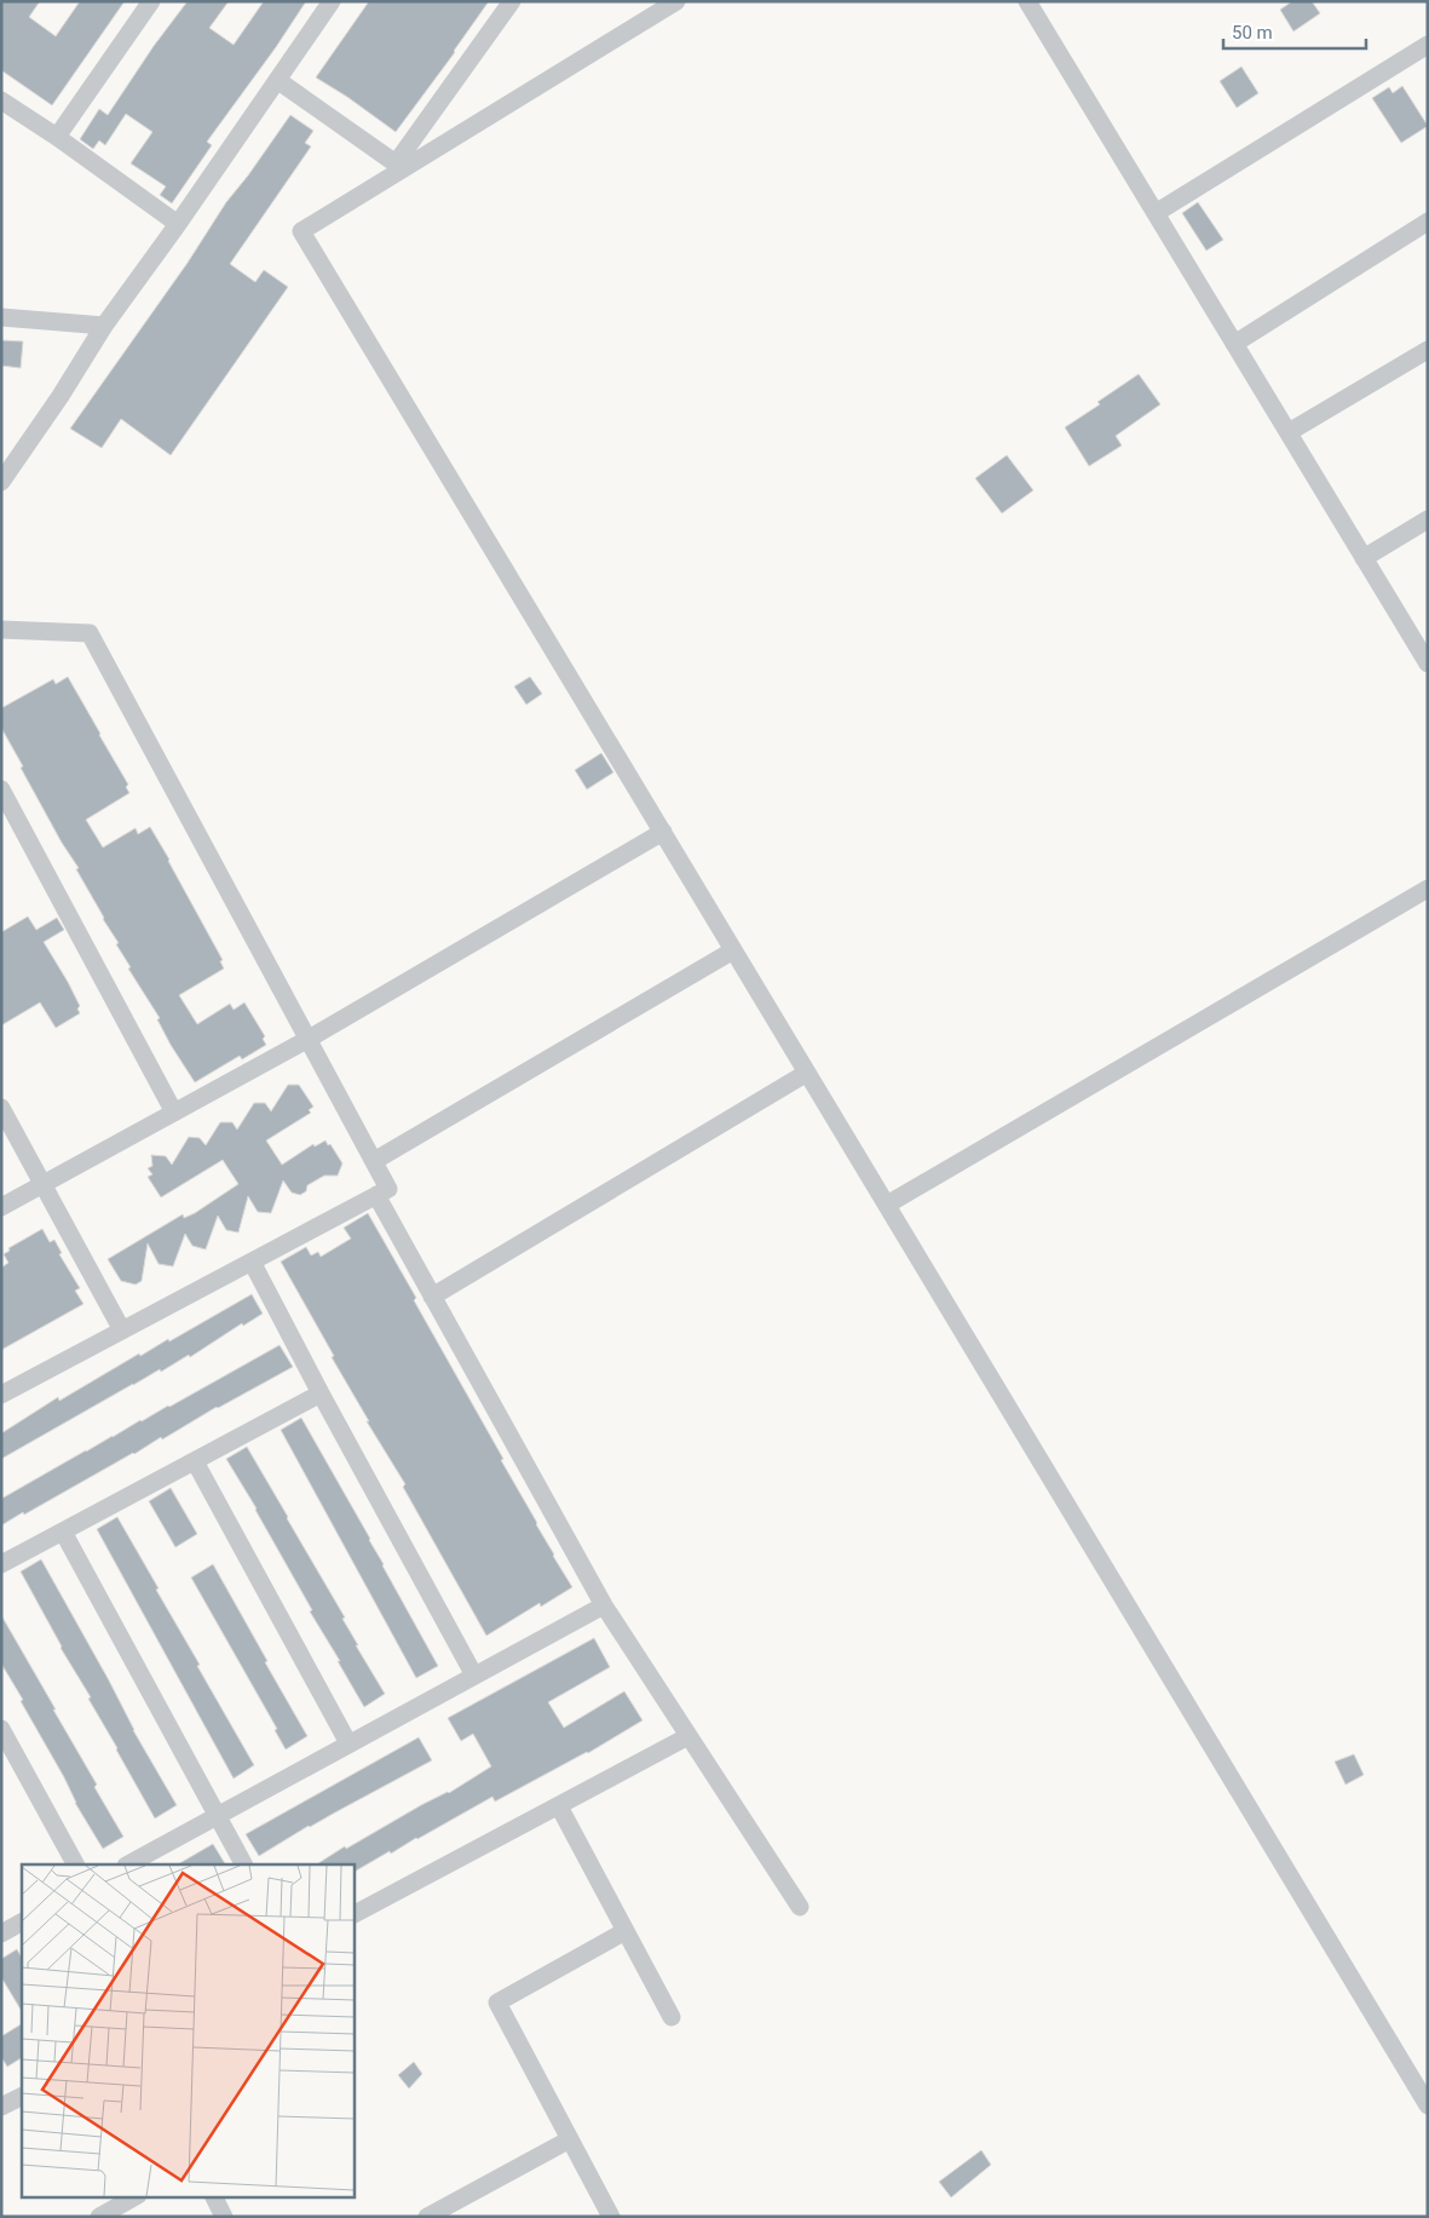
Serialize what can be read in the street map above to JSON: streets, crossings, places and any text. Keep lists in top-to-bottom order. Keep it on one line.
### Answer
{"scale_bar":"50 m"}
